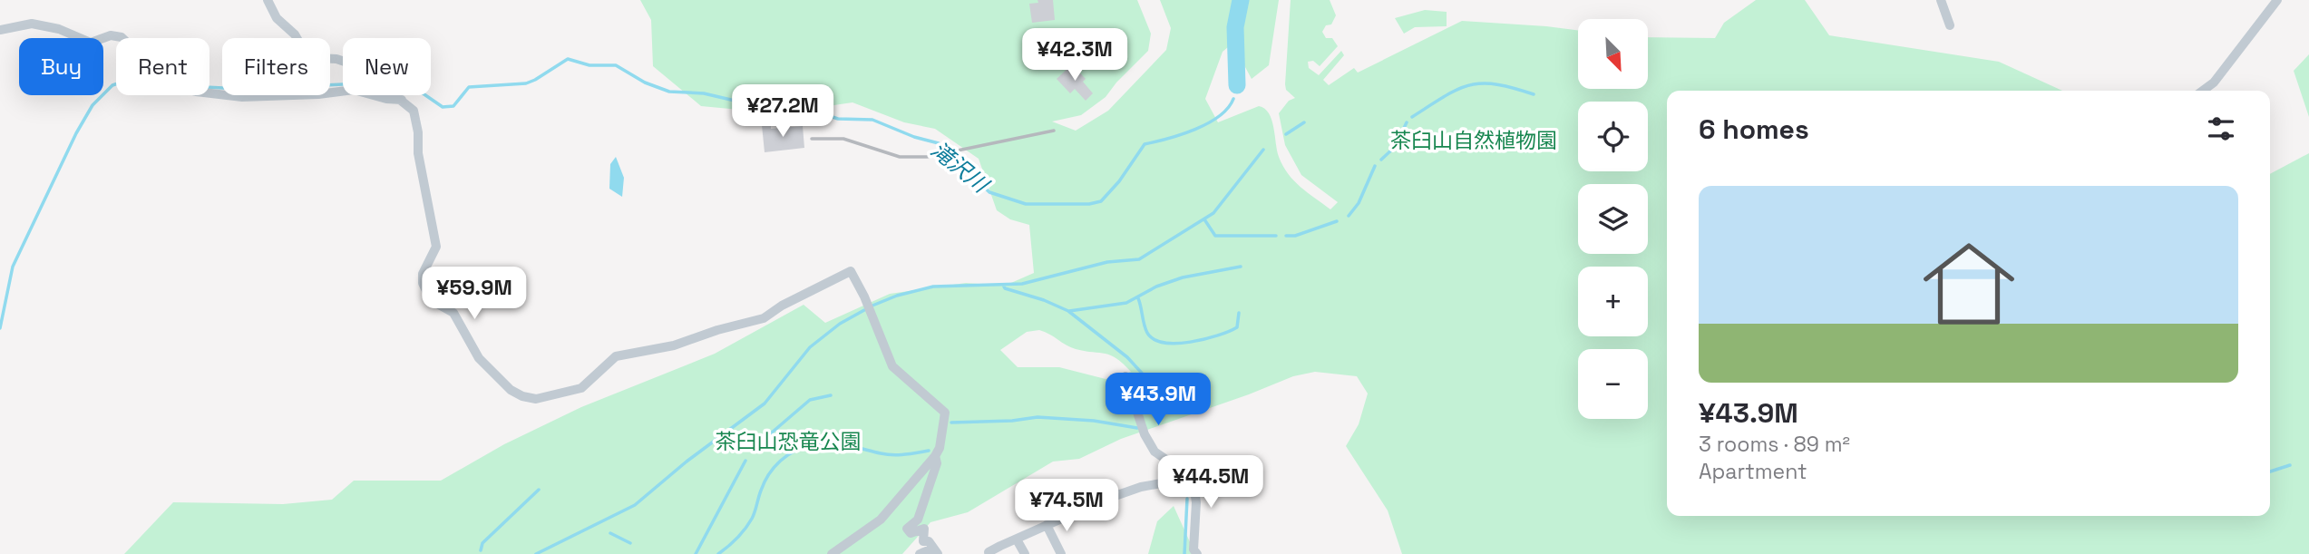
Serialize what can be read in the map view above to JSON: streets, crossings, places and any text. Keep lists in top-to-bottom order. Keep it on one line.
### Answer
{"water":["滝沢川"],"parks":["茶臼山自然植物園","茶臼山恐竜公園"],"north":"bottom right","page":{"map_buttons":["+","−"],"price":["¥42.3M","¥27.2M","¥59.9M","¥43.9M","¥44.5M","¥74.5M"],"chip":["Buy","Rent","Filters","New"],"heading":"6 homes","list":[{"name":"¥43.9M","note":"3 rooms · 89 m² · Apartment"}]}}
